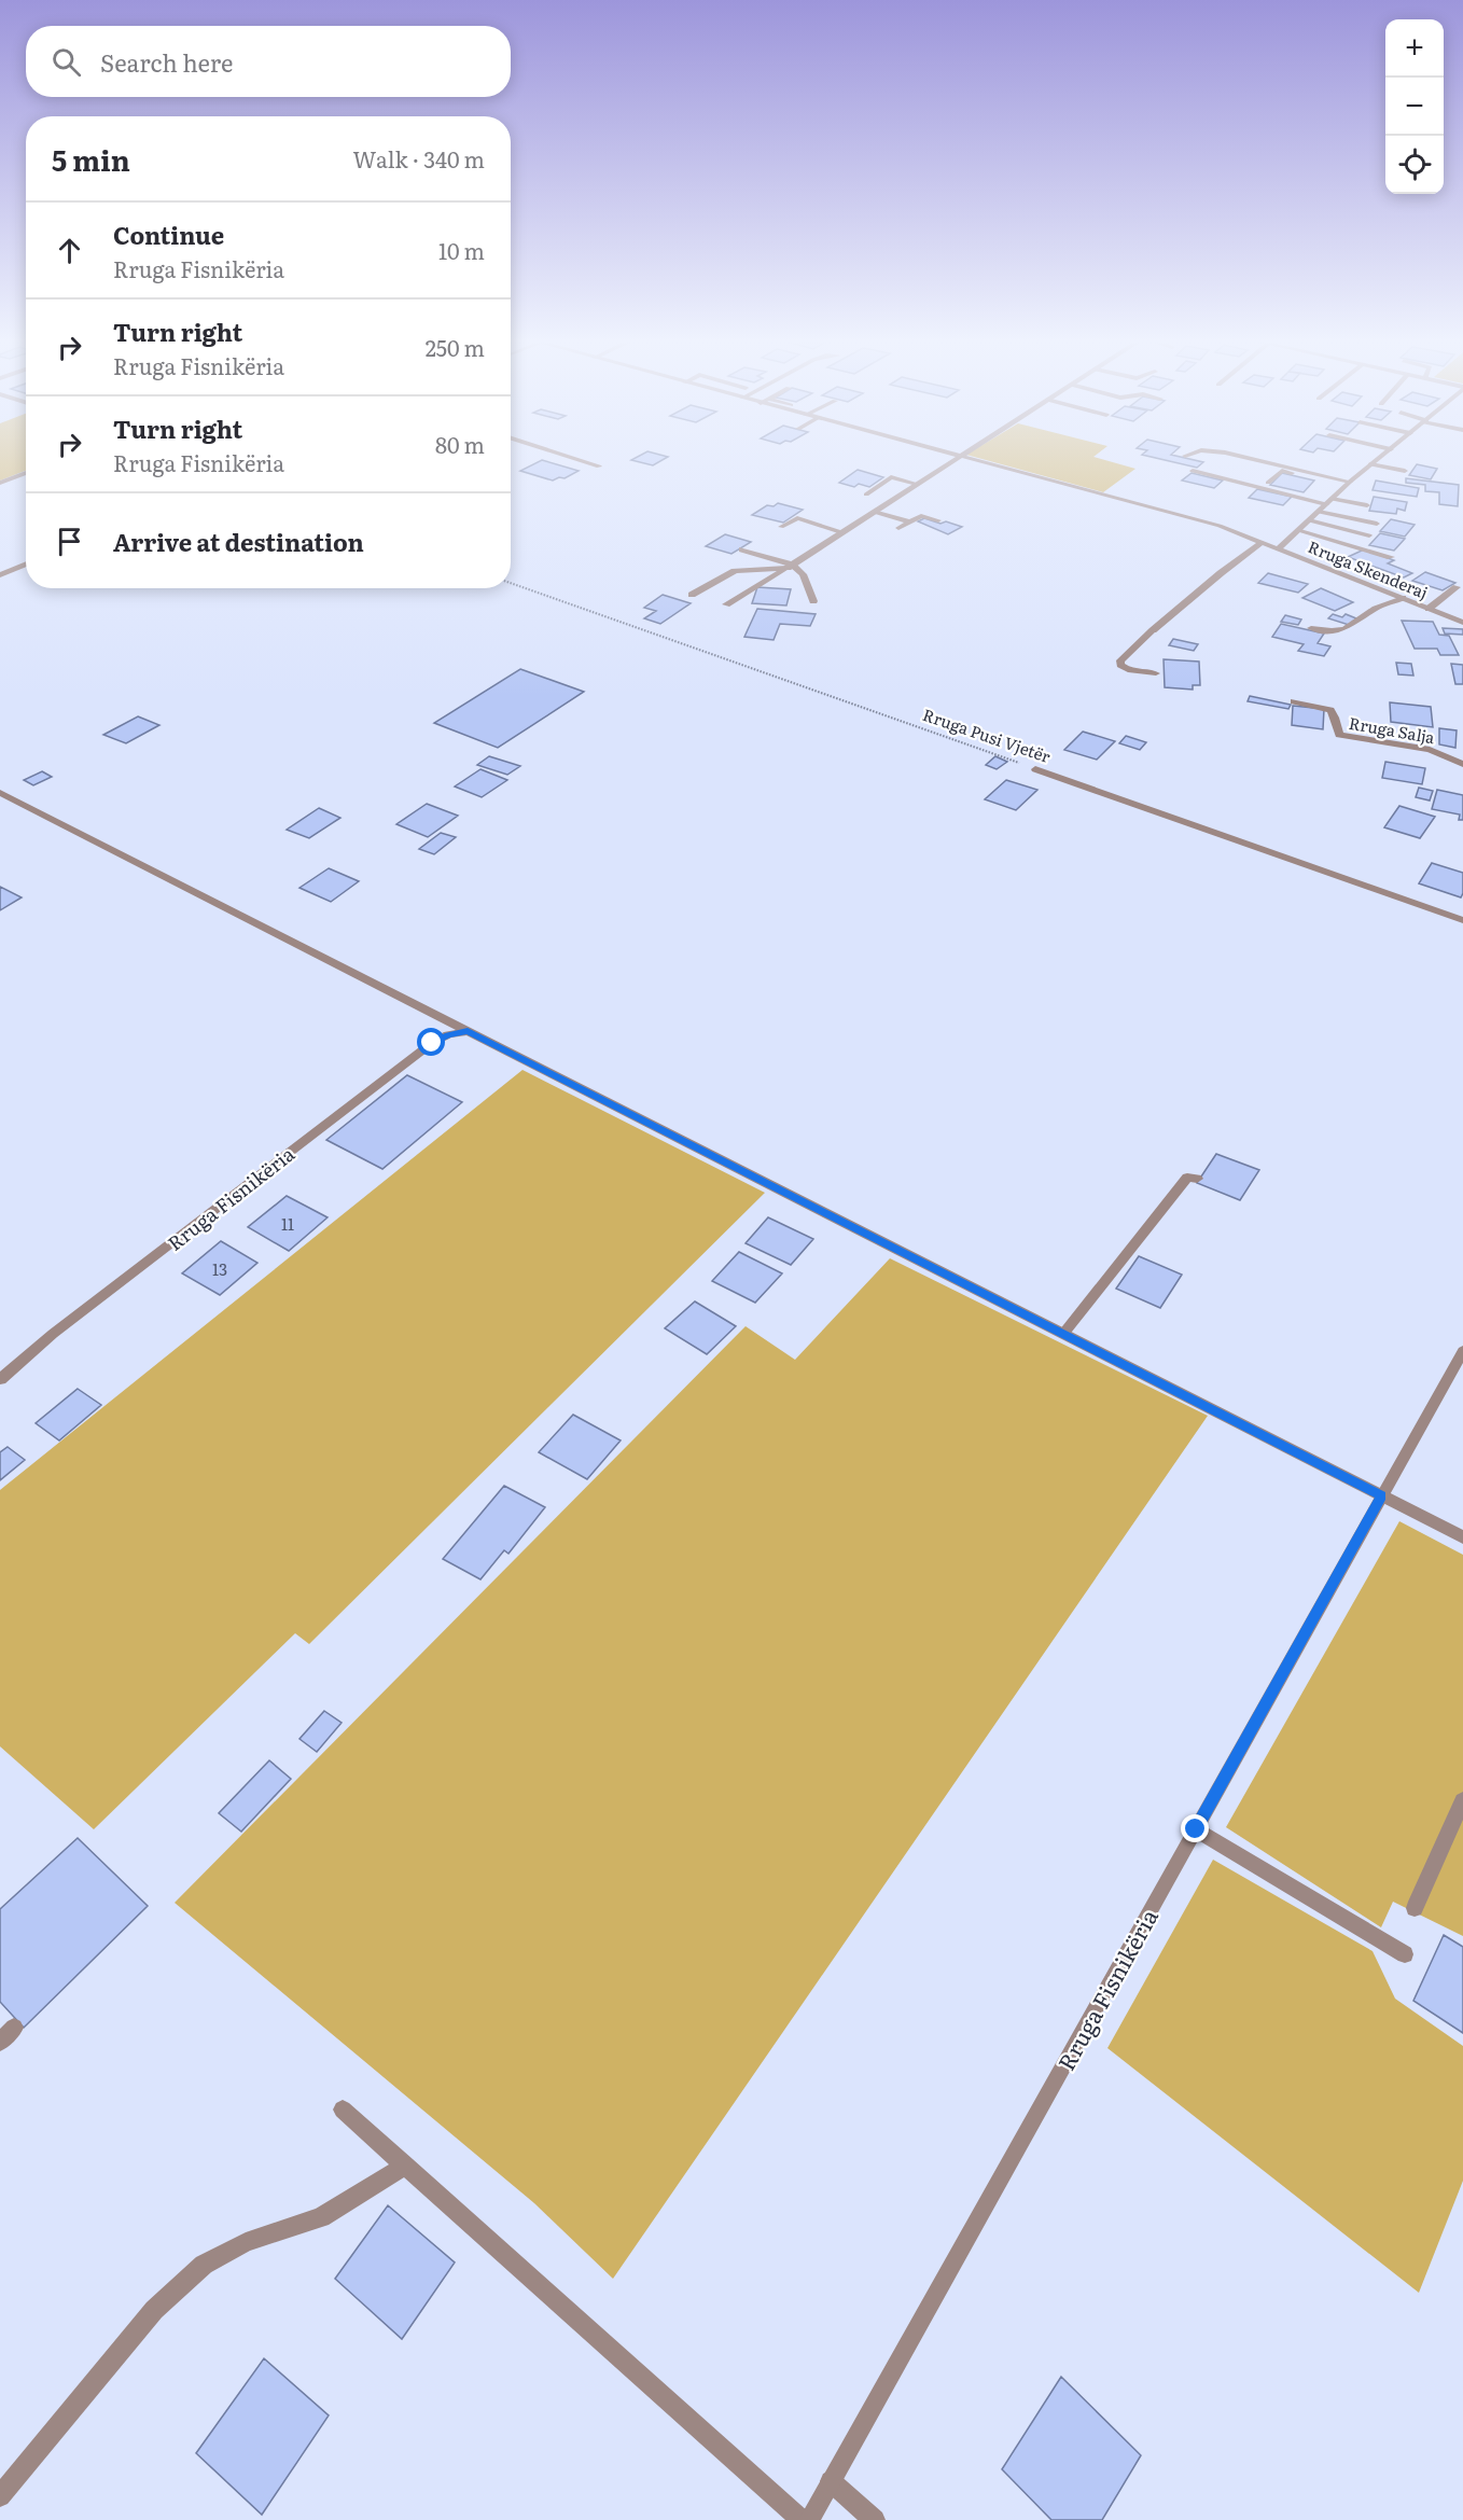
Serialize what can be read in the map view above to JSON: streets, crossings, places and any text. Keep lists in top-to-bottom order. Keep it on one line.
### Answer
{"streets":{"street":["Rruga Skenderaj","Rruga Salja","Rruga Pusi Vjetër","Rruga Fisnikëria"]},"house_numbers":["11","13"],"page":{"map_buttons":["+","−"],"search":"Search here","heading":["5 min","Walk · 340 m"],"list":[["Continue","Rruga Fisnikëria","10 m"],["Turn right","Rruga Fisnikëria","250 m"],["Turn right","Rruga Fisnikëria","80 m"],"Arrive at destination"]}}
